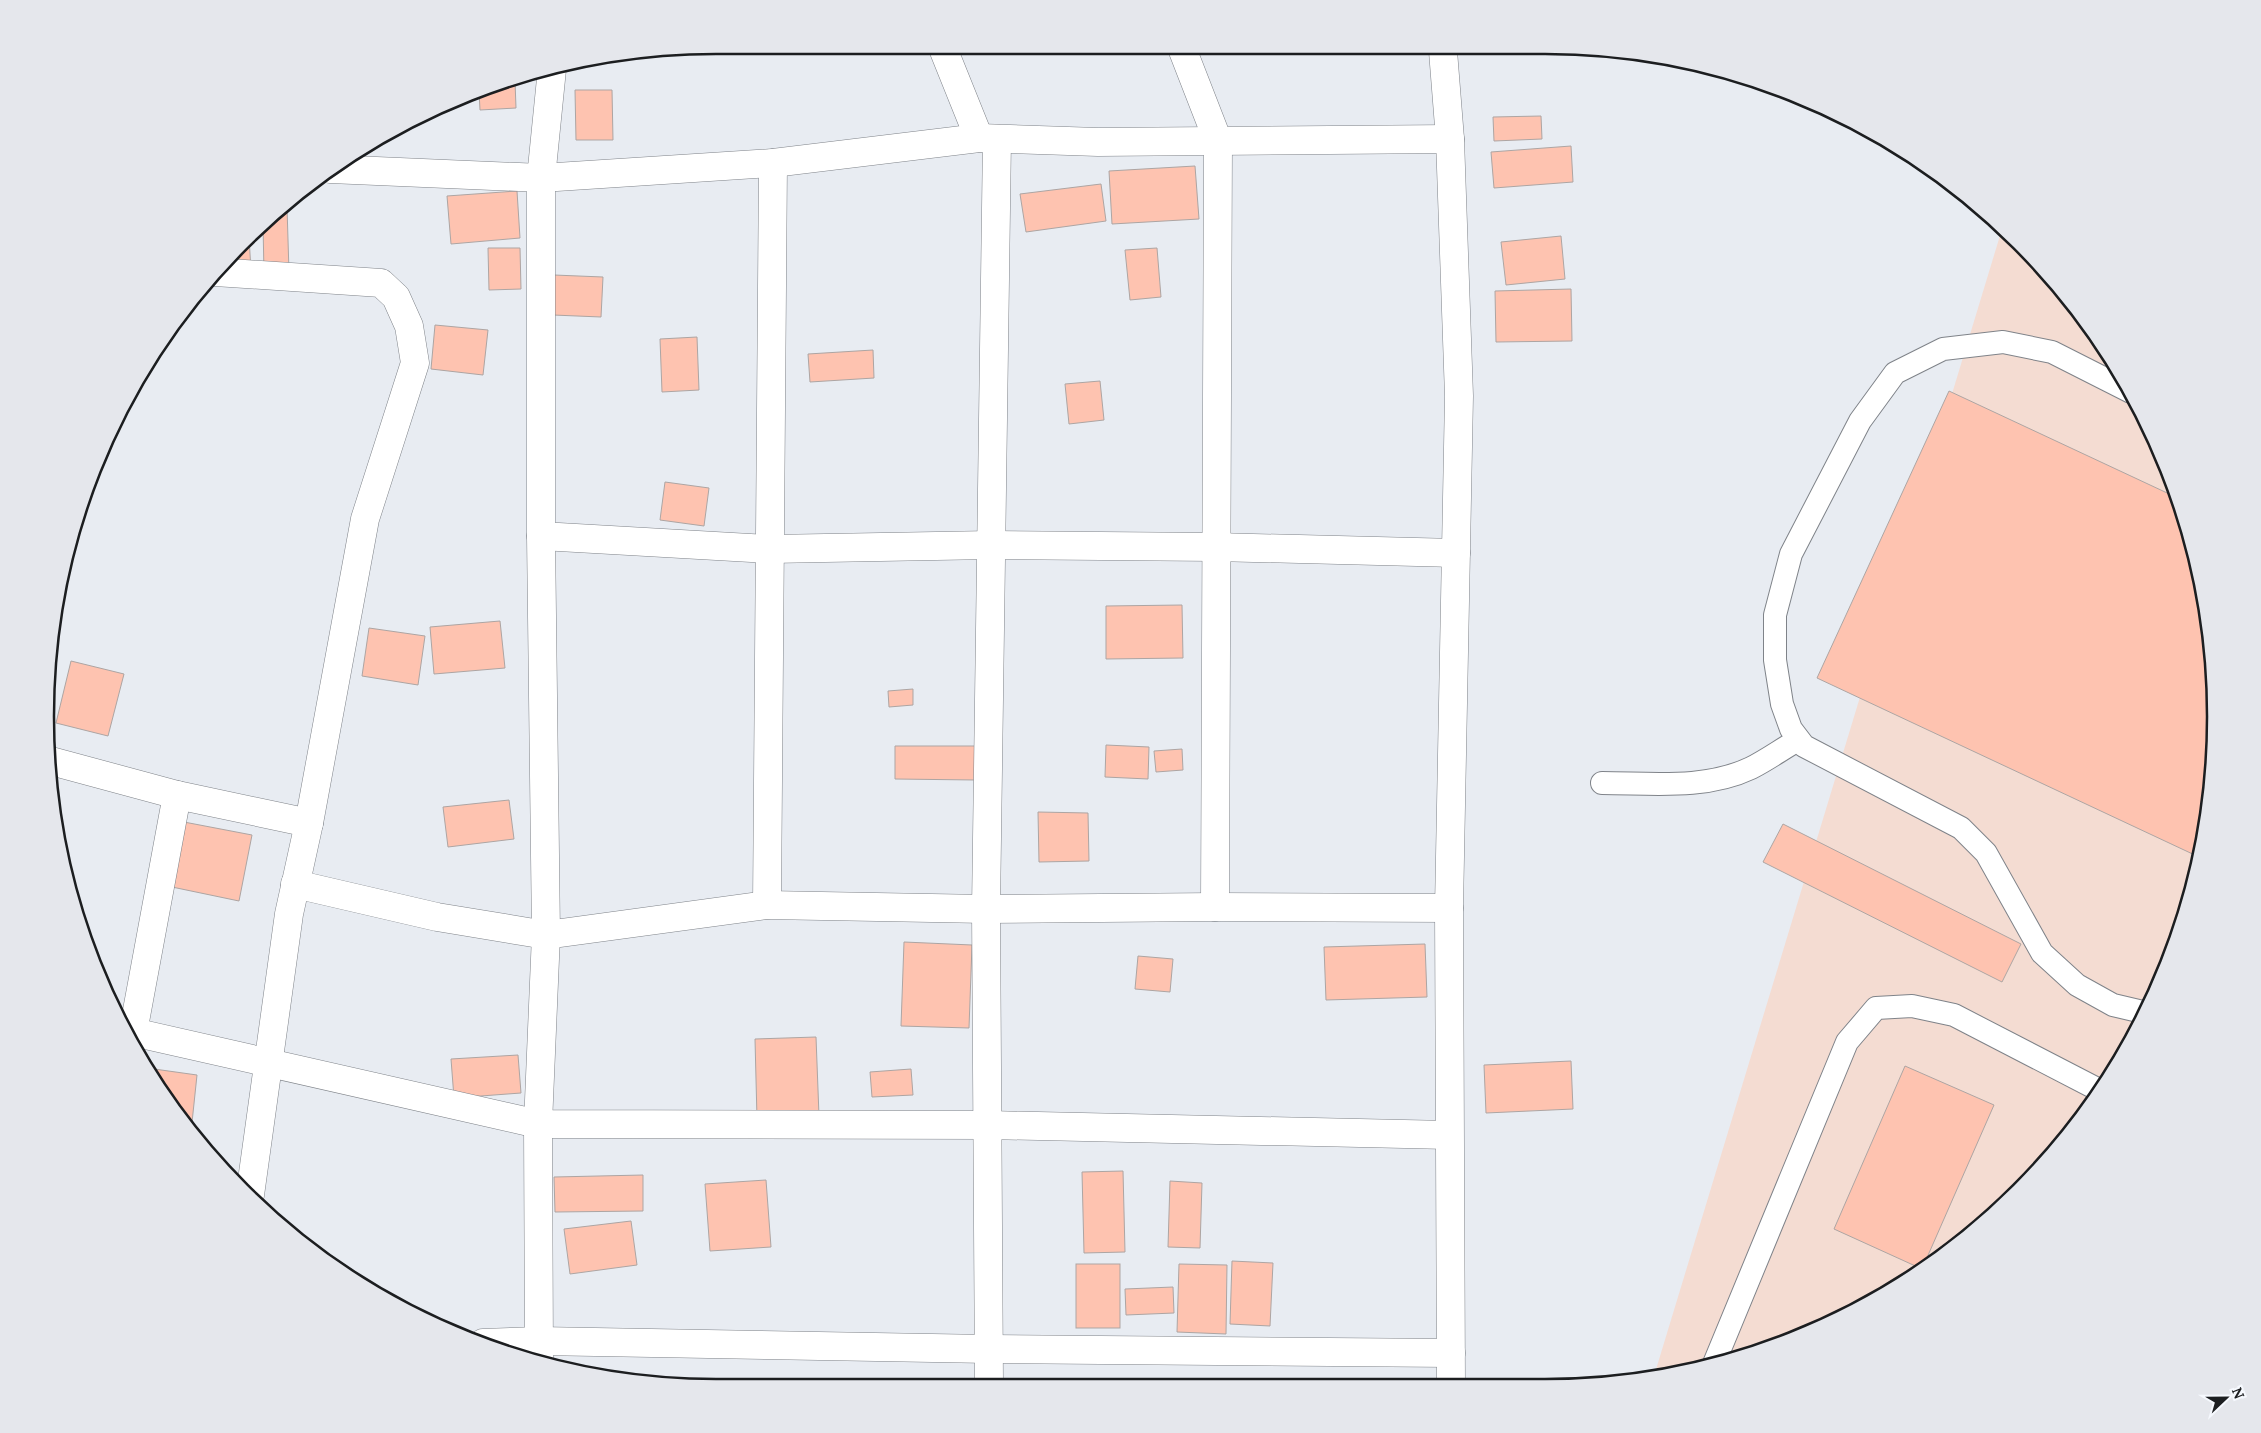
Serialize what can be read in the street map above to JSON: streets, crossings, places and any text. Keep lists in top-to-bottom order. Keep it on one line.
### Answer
{"north":"right"}
